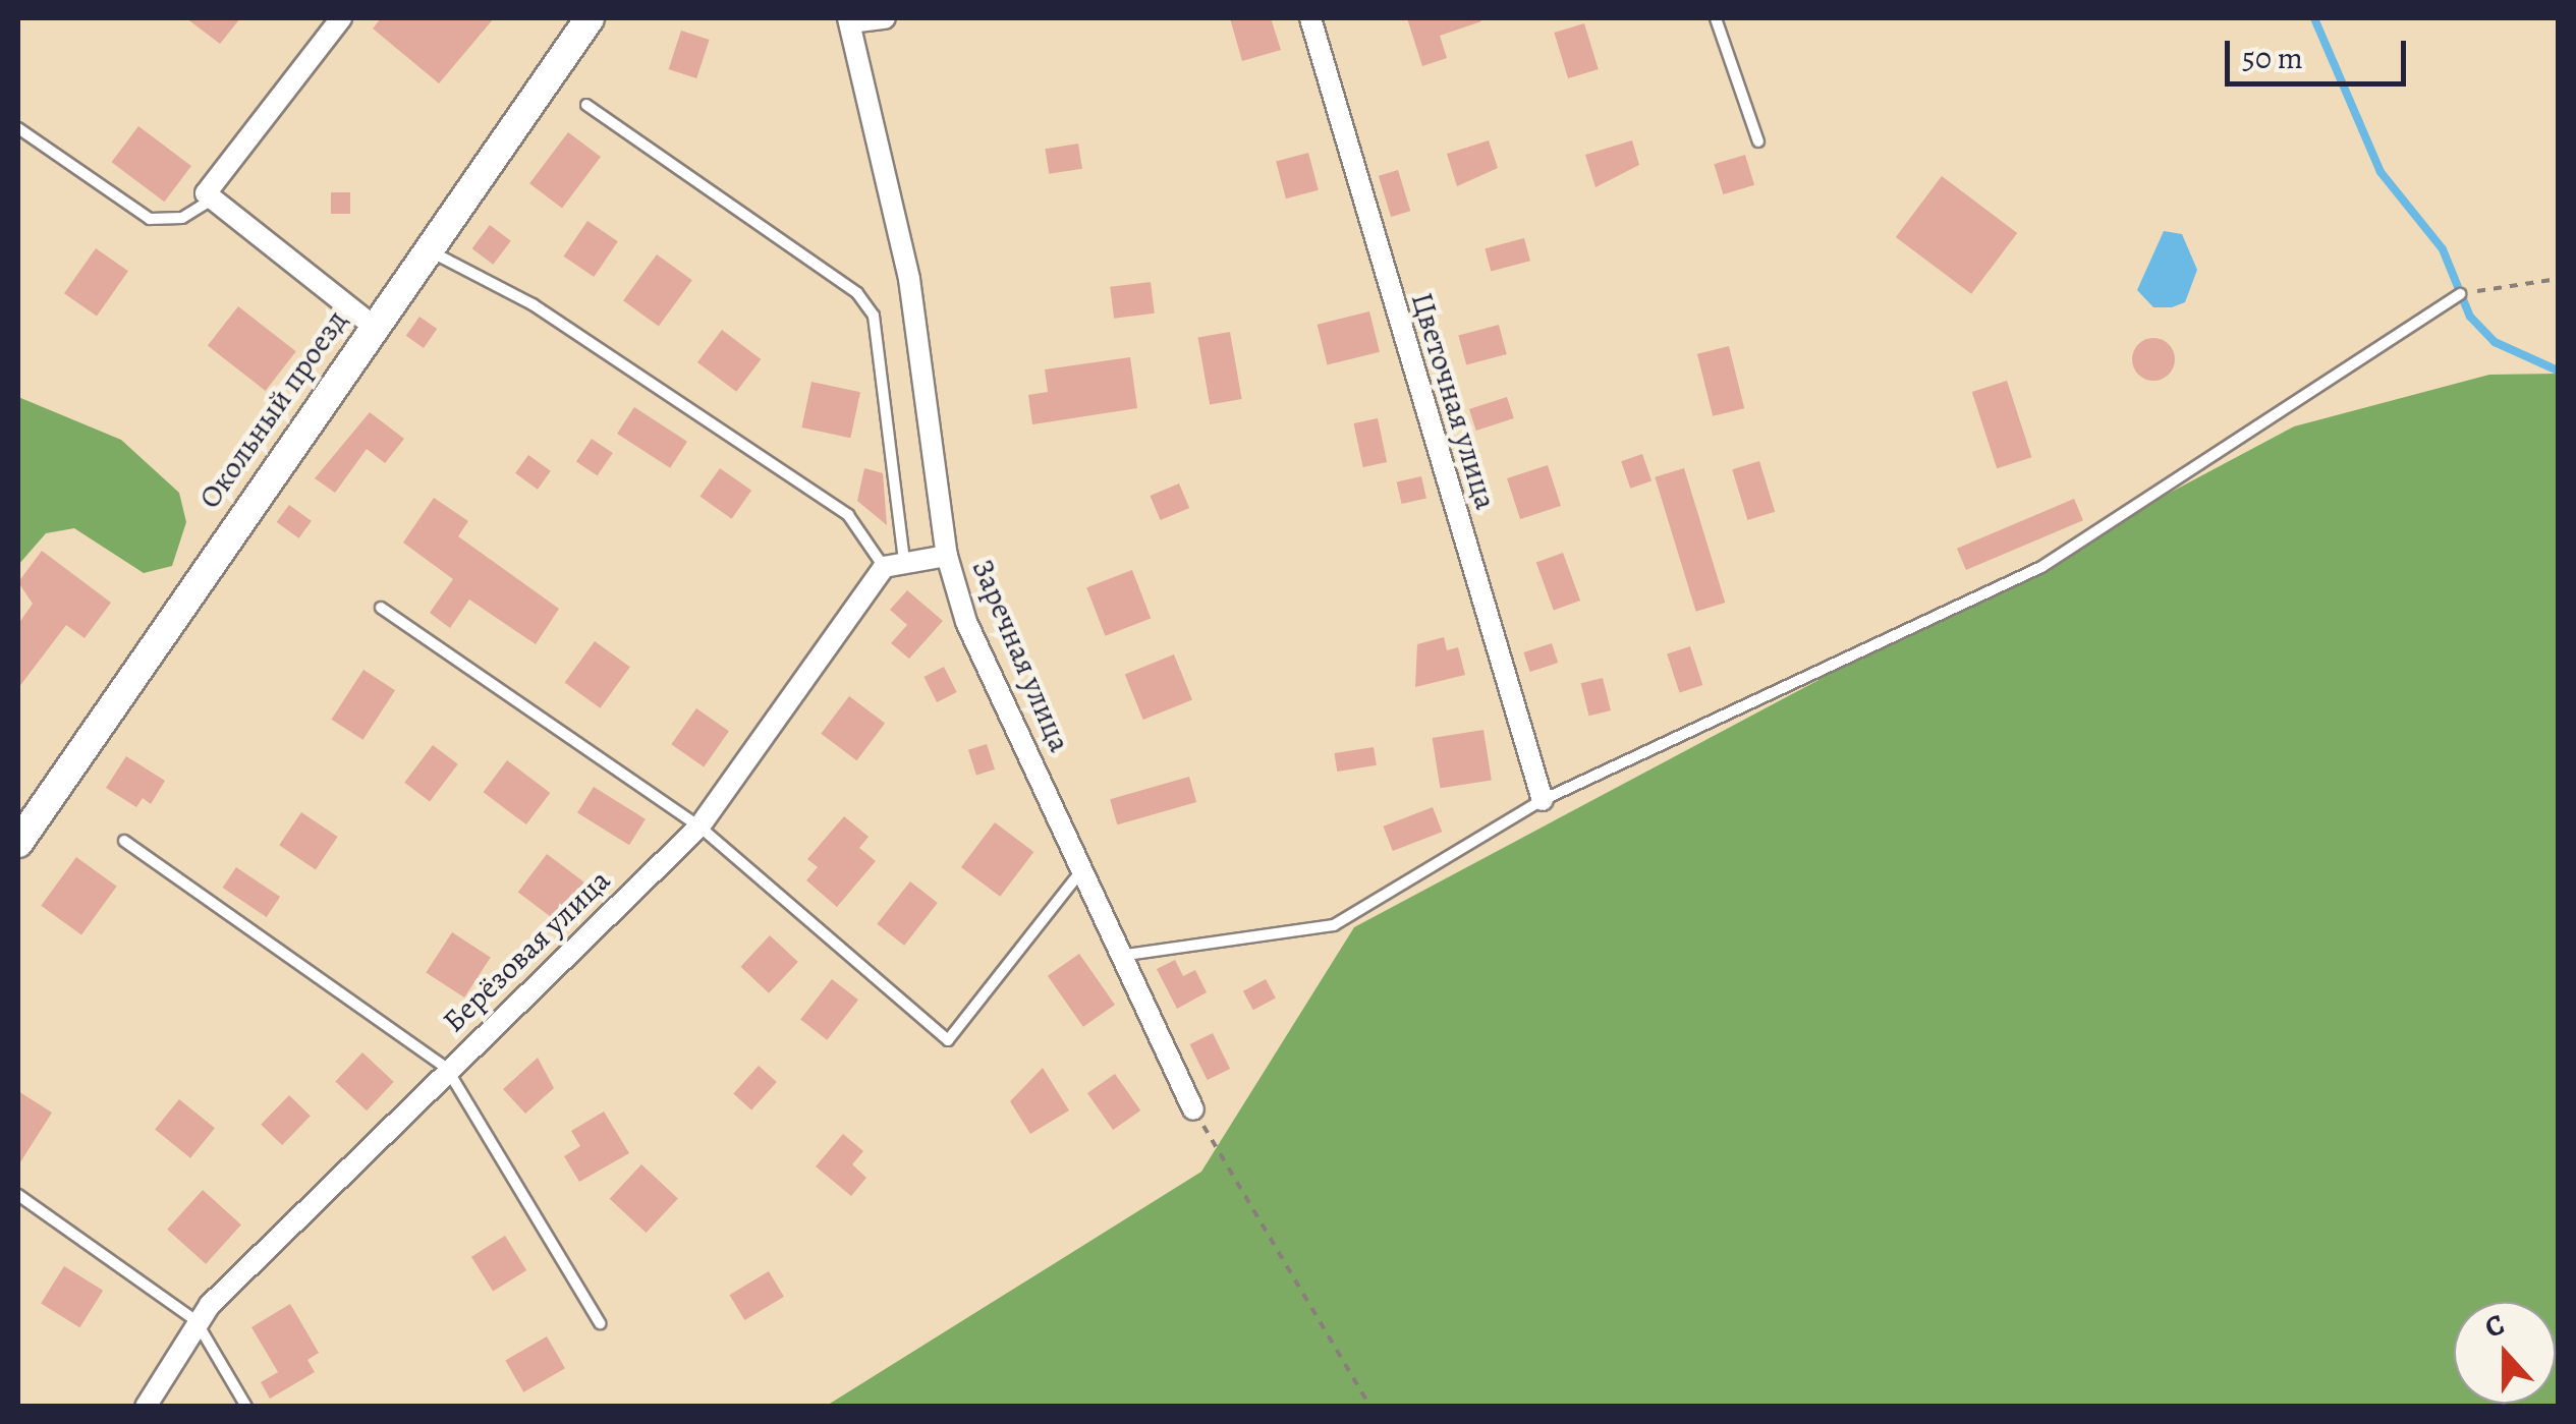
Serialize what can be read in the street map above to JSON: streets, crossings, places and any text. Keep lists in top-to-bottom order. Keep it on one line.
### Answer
{"streets":{"street":["Цветочная улица","Окольный проезд","Заречная улица","Берёзовая улица"]},"scale_bar":"50 m","north":"top"}
